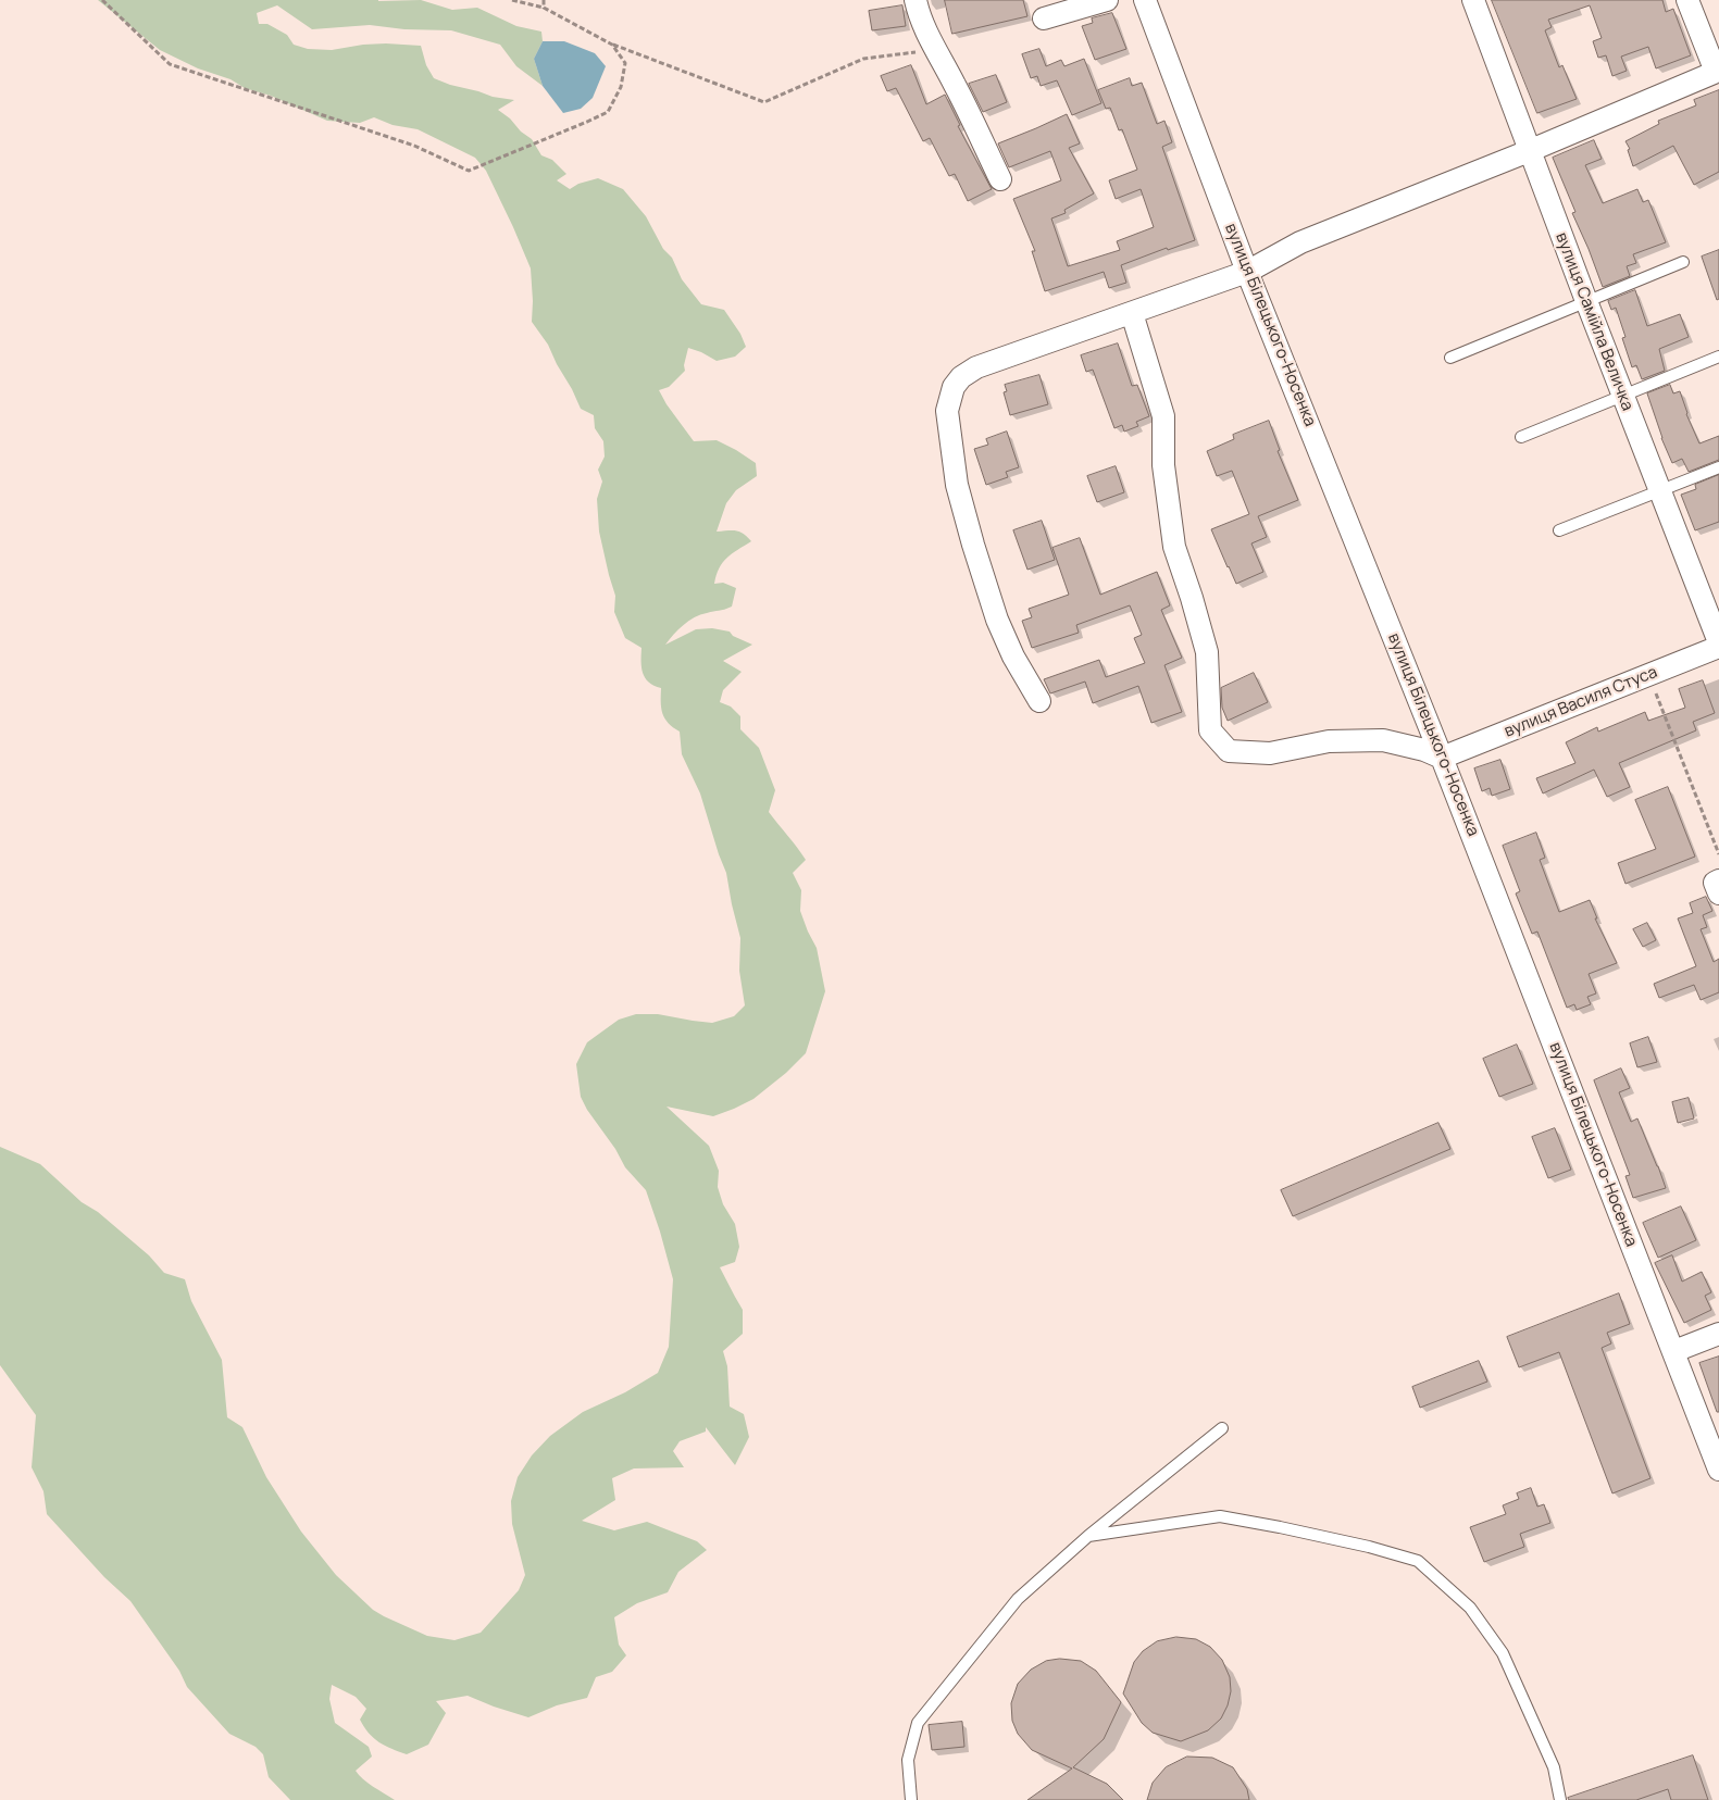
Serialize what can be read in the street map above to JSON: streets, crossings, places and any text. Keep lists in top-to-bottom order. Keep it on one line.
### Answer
{"streets":{"street":["вулиця Самійла Величка","вулиця Білецького-Носенка","вулиця Василя Стуса"]},"crossings":[["вулиця Самійла Величка","вулиця Василя Стуса"],["вулиця Білецького-Носенка","вулиця Василя Стуса"]]}
